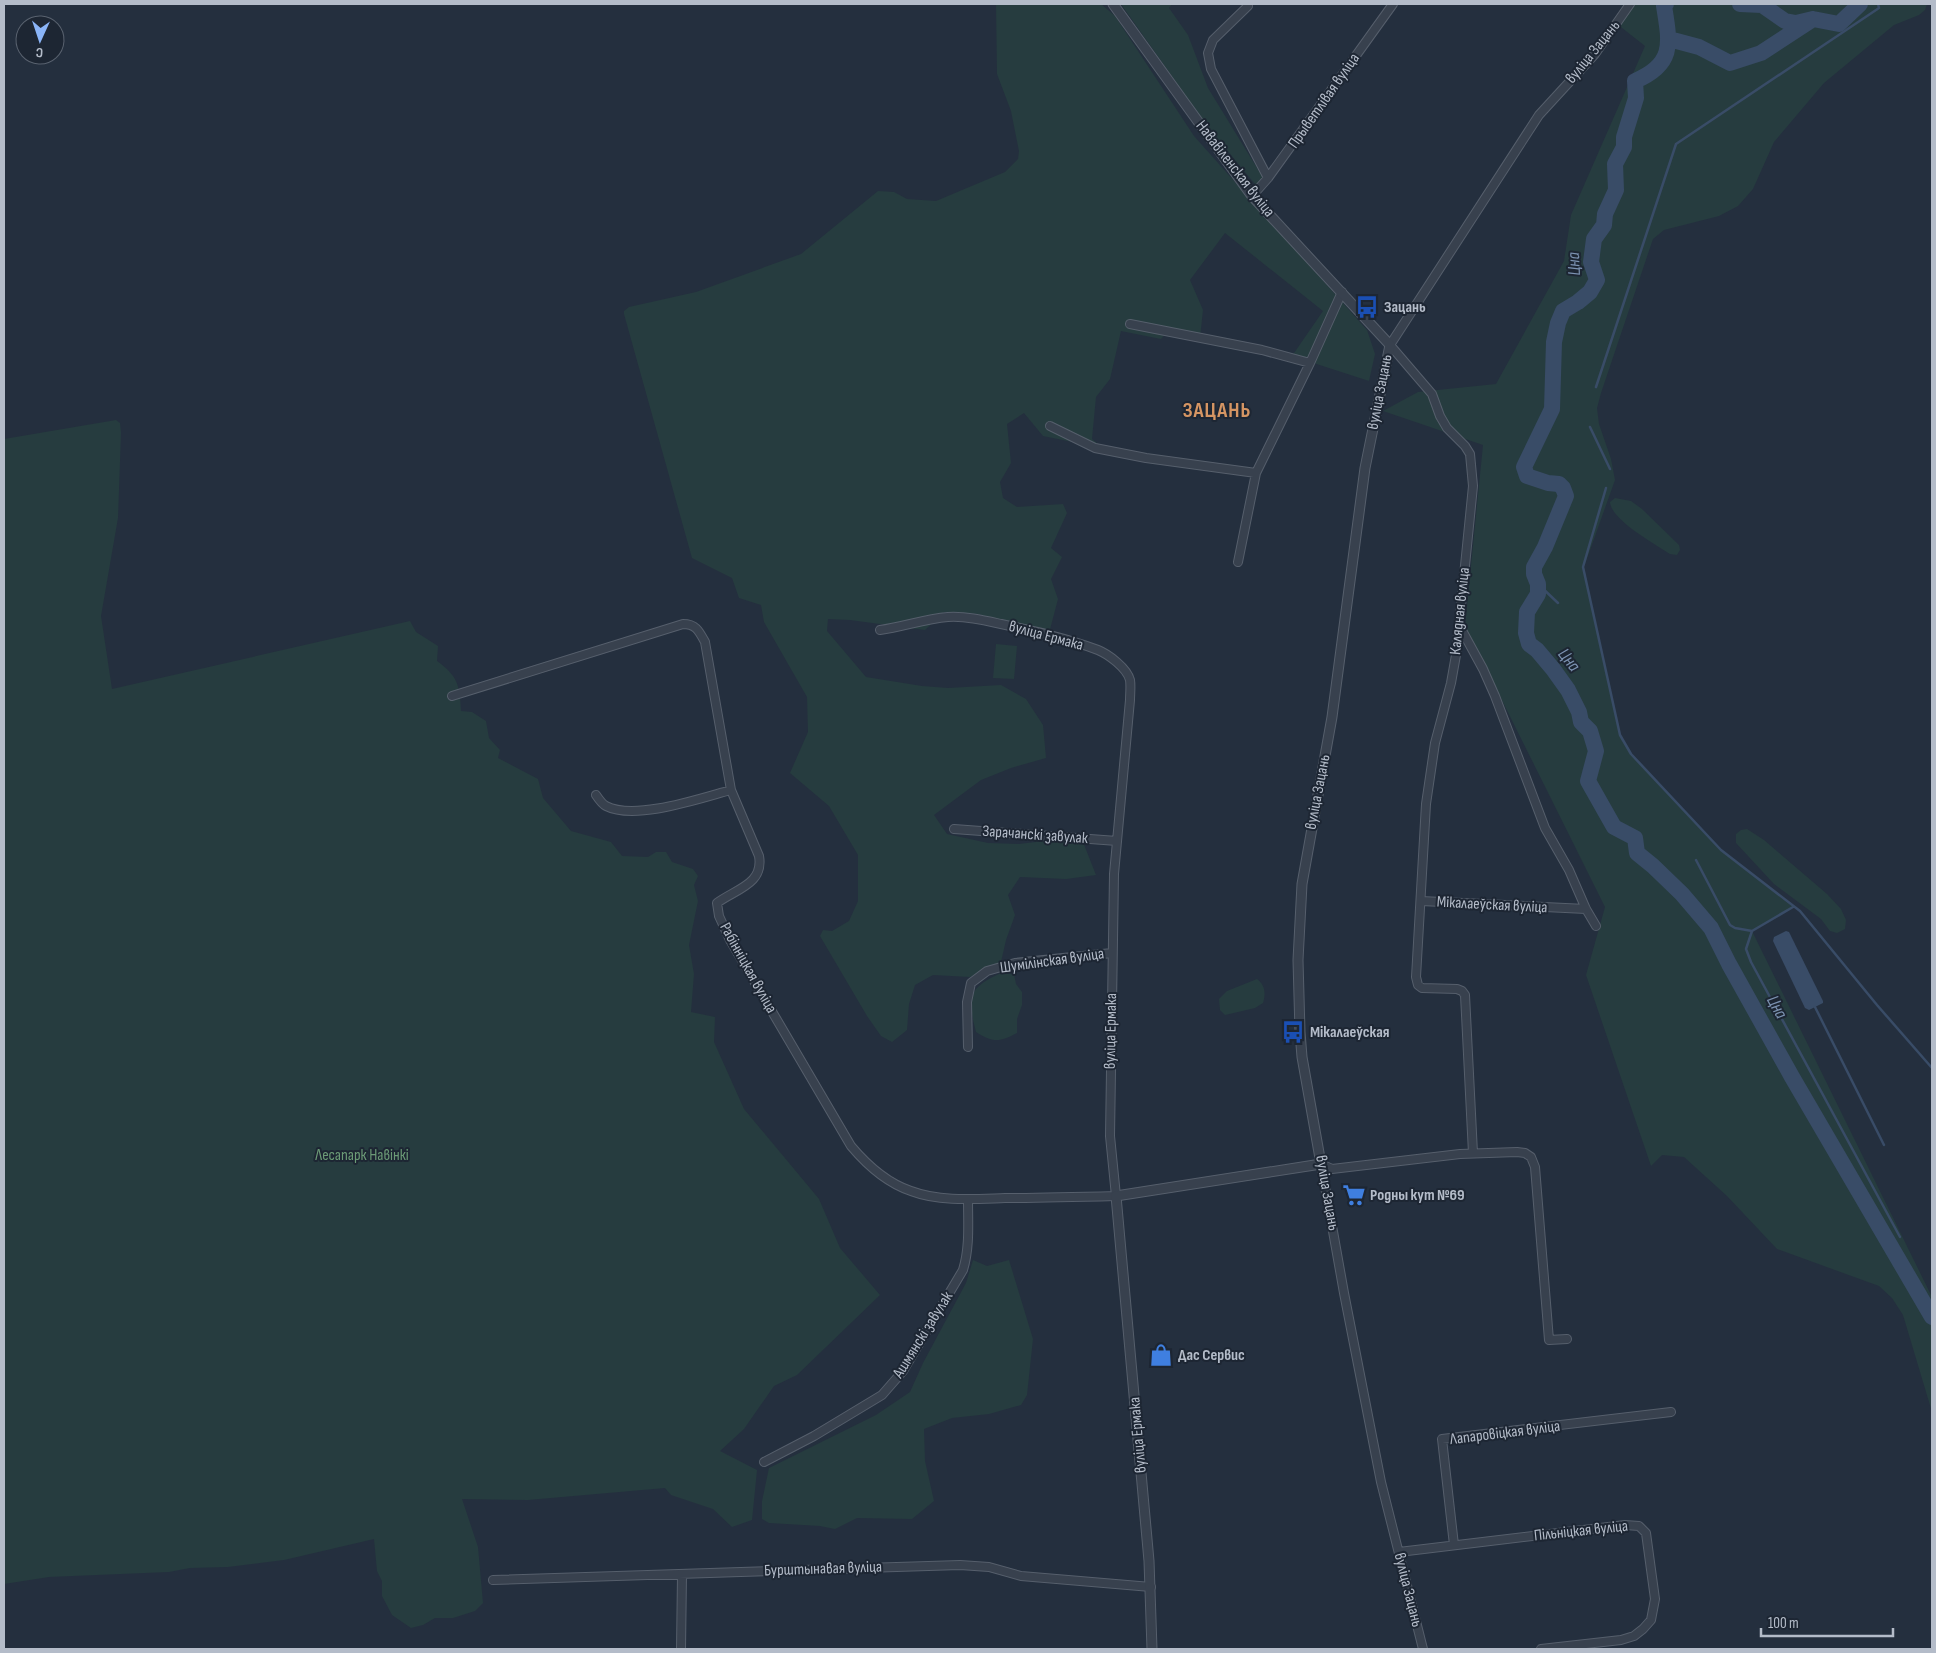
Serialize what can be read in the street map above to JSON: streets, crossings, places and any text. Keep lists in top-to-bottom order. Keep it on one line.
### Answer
{"streets":{"street":["вуліца Зацань","Прыветлівая вуліца","Нававіленская вуліца","Калядная вуліца","вуліца Ермака","Зарачанскі завулак","Мікалаеўская вуліца","Шумілінская вуліца","Рабінніцкая вуліца","Ашмянскі завулак","Лапаровіцкая вуліца","Пільніцкая вуліца","Бурштынавая вуліца"]},"crossings":[["вуліца Зацань","Нававіленская вуліца"],["вуліца Зацань","Калядная вуліца"],["вуліца Зацань","Пільніцкая вуліца"],["Прыветлівая вуліца","Нававіленская вуліца"],["Нававіленская вуліца","Калядная вуліца"],["Калядная вуліца","Мікалаеўская вуліца"],["вуліца Ермака","Зарачанскі завулак"],["вуліца Ермака","Шумілінская вуліца"],["вуліца Ермака","Рабінніцкая вуліца"],["вуліца Ермака","Бурштынавая вуліца"],["Рабінніцкая вуліца","Ашмянскі завулак"],["Лапаровіцкая вуліца","Пільніцкая вуліца"]],"districts":["ЗАЦАНЬ"],"water":["Цна"],"parks":["Лесапарк Навінкі"],"places":{"bus stop":["Зацань","Мікалаеўская"],"supermarket":["Родны кут №69"],"shop":["Дас Сервис"]},"scale_bar":"100 m","north":"bottom"}
